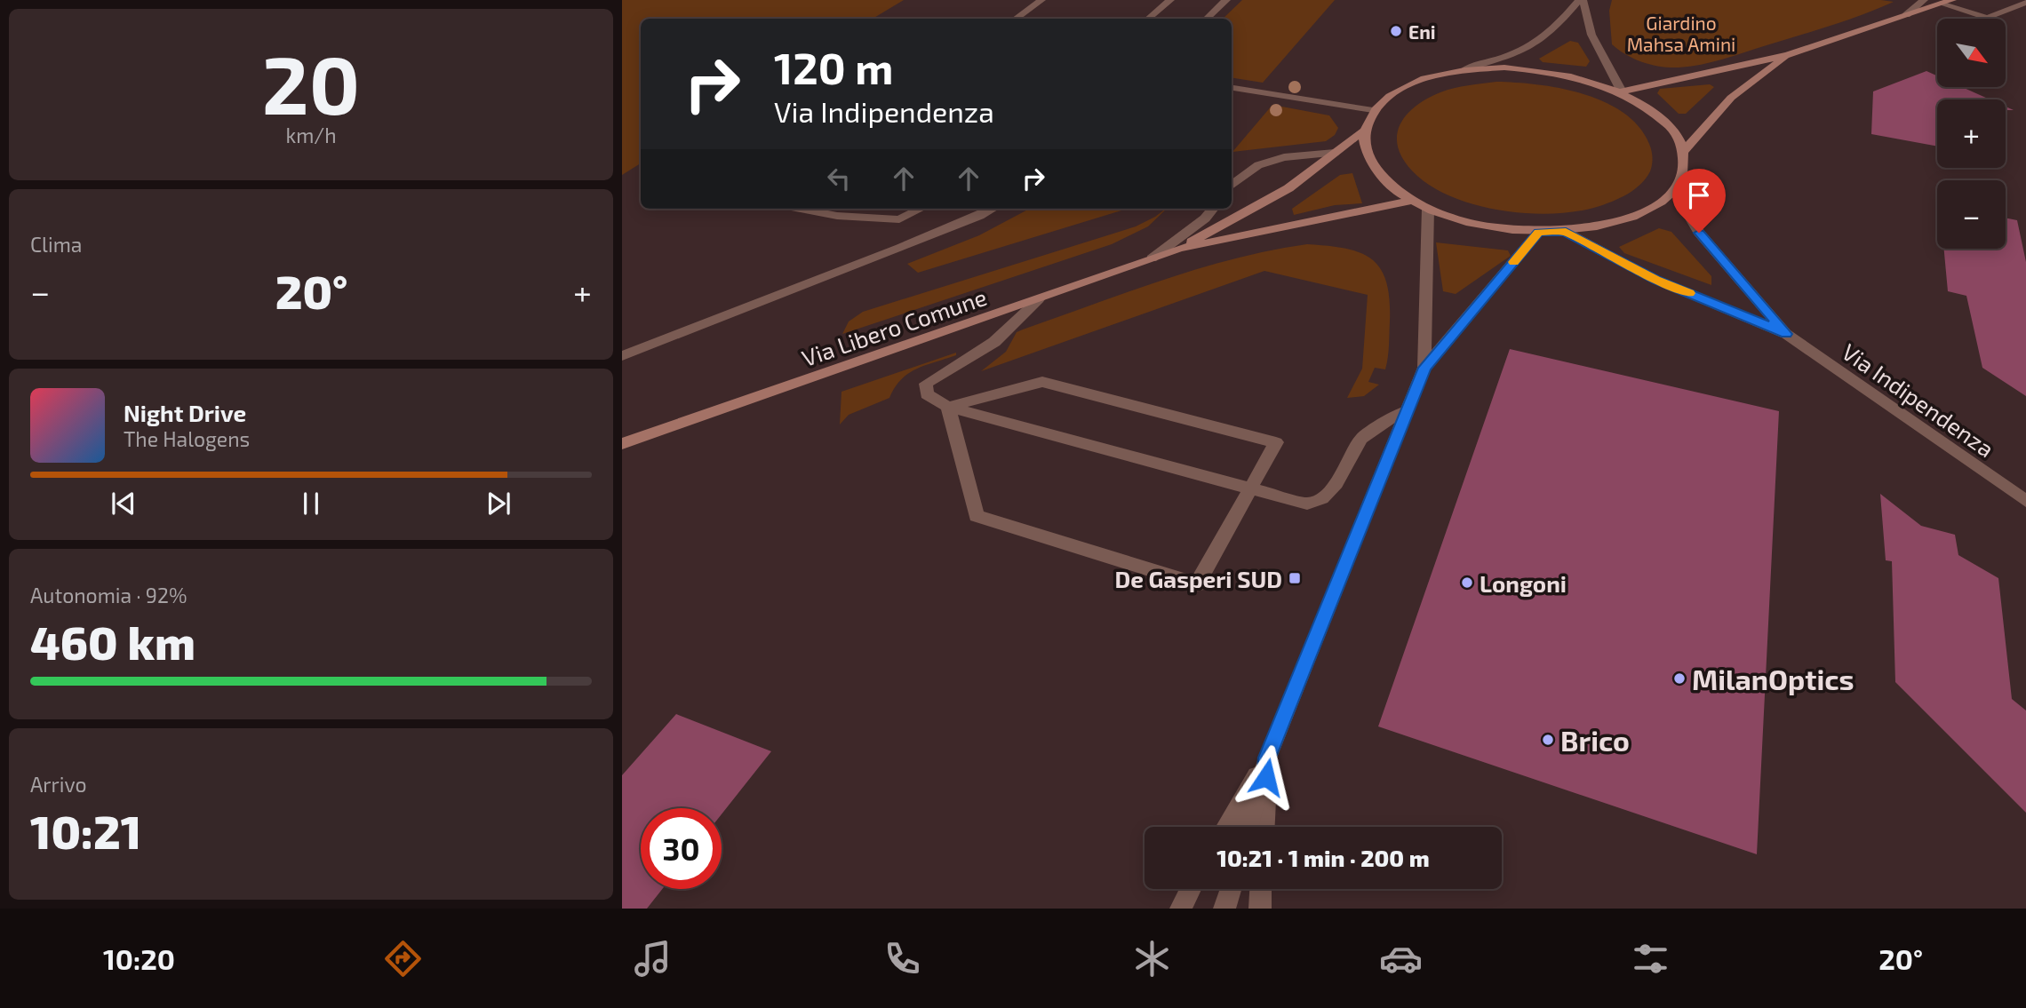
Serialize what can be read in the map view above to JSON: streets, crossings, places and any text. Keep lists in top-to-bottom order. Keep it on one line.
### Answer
{"streets":{"main road":["Via Libero Comune"],"street":["Via Indipendenza"]},"parks":["Giardino Mahsa Amini"],"places":{"other":["Eni","Longoni","MilanOptics","Brico"],"transit":["De Gasperi SUD"]},"north":"bottom right","page":{"tile":[["20","km/h"],"Clima",["Autonomia · 92%","460 km"],["Arrivo","10:21"]],"map_buttons":["+","−"],"turn":["120 m","Via Indipendenza"],"heat":["−","20°","+"],"song":["Night Drive","The Halogens"],"limit":"30","trip":"10:21 · 1 min · 200 m","tabs":["10:20","20°"]}}
